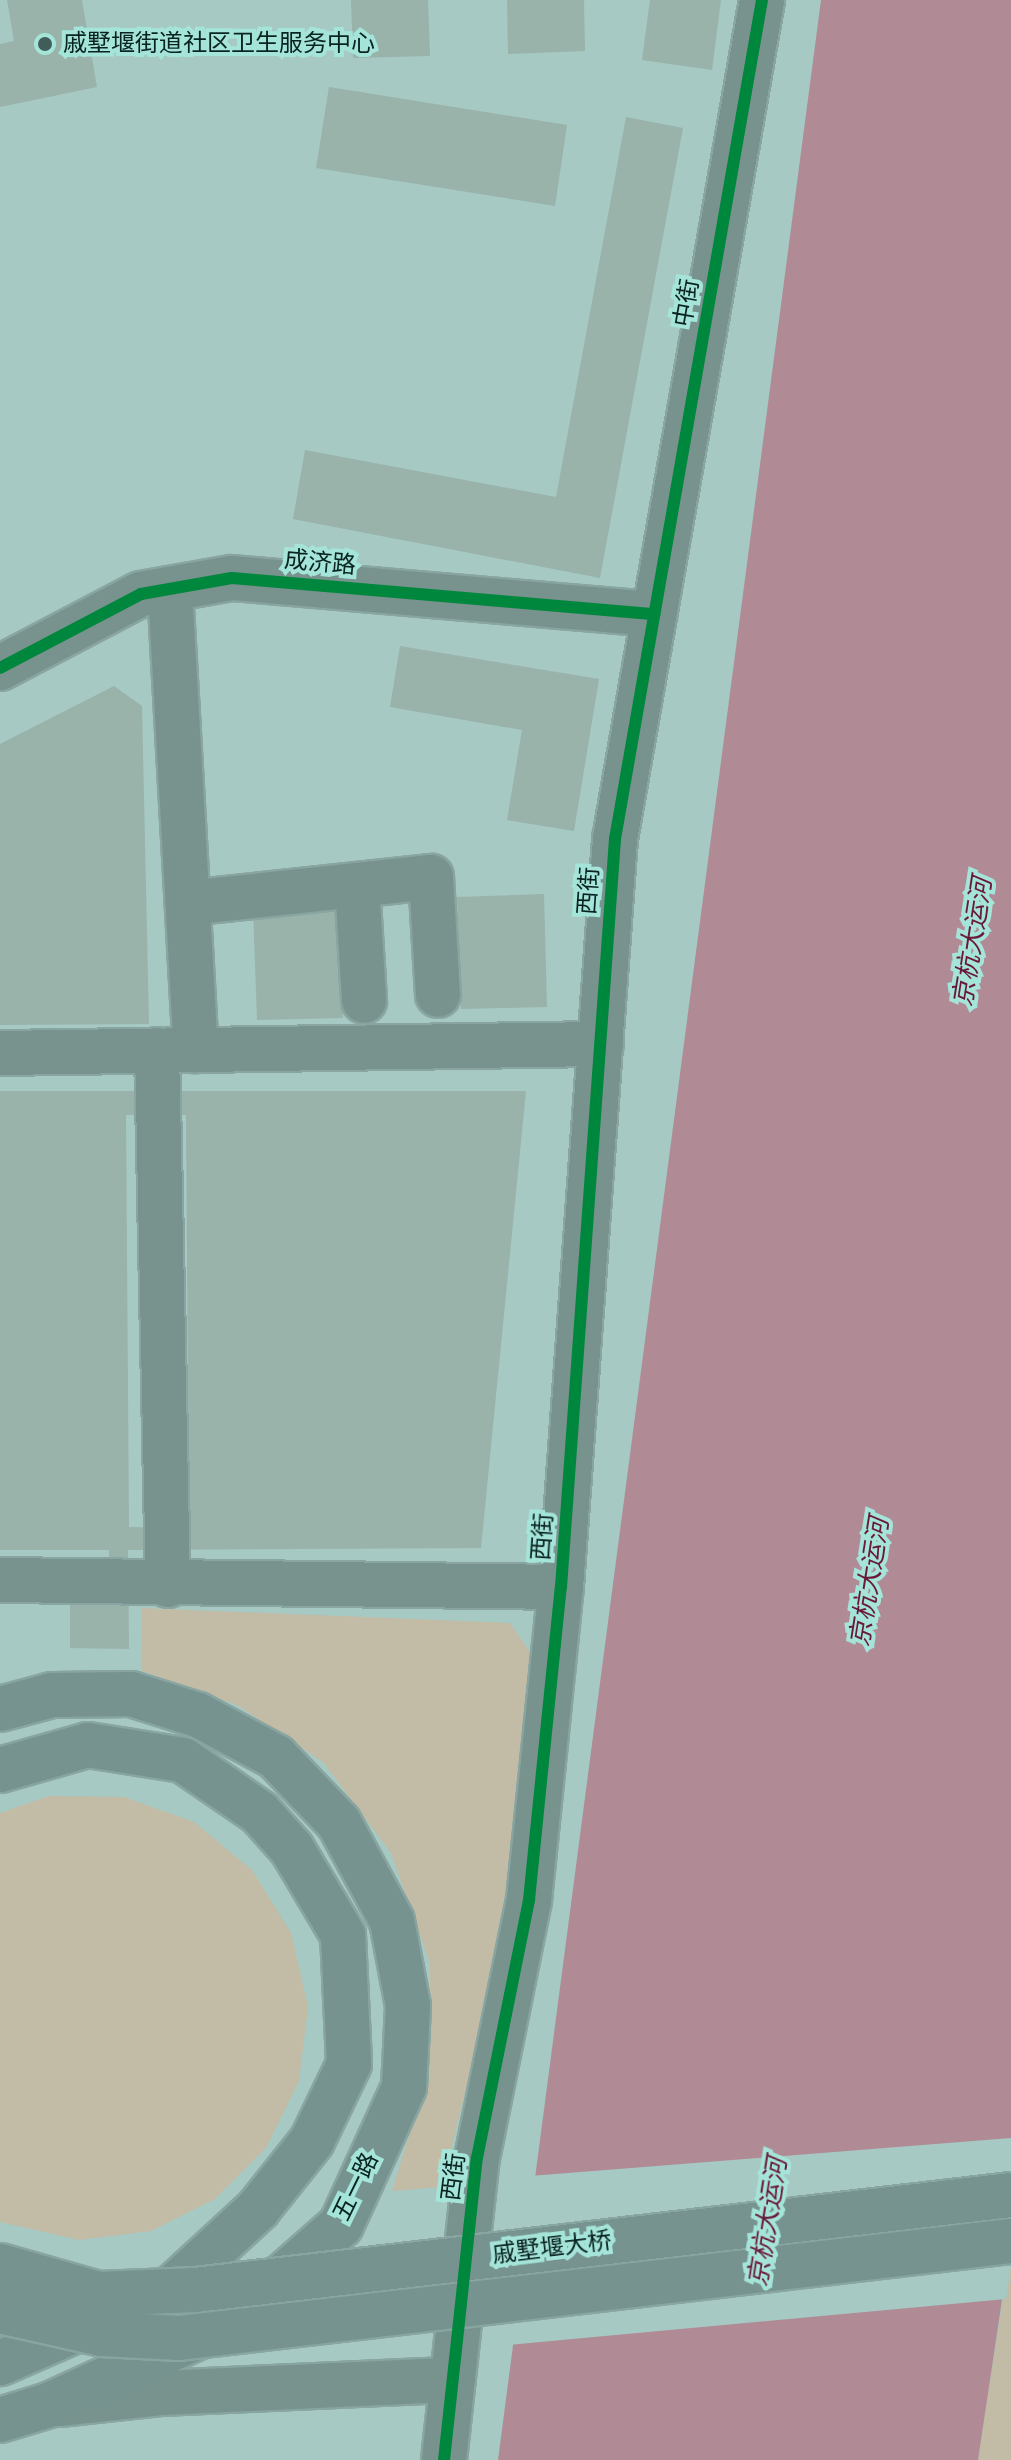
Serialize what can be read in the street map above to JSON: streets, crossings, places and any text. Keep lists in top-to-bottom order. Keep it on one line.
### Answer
{"streets":{"main road":["五一路","戚墅堰大桥"],"street":["中街","成济路","西街"]},"crossings":[["中街","成济路"],["中街","西街"],["成济路","西街"]],"water":["京杭大运河"],"places":["戚墅堰街道社区卫生服务中心"]}
